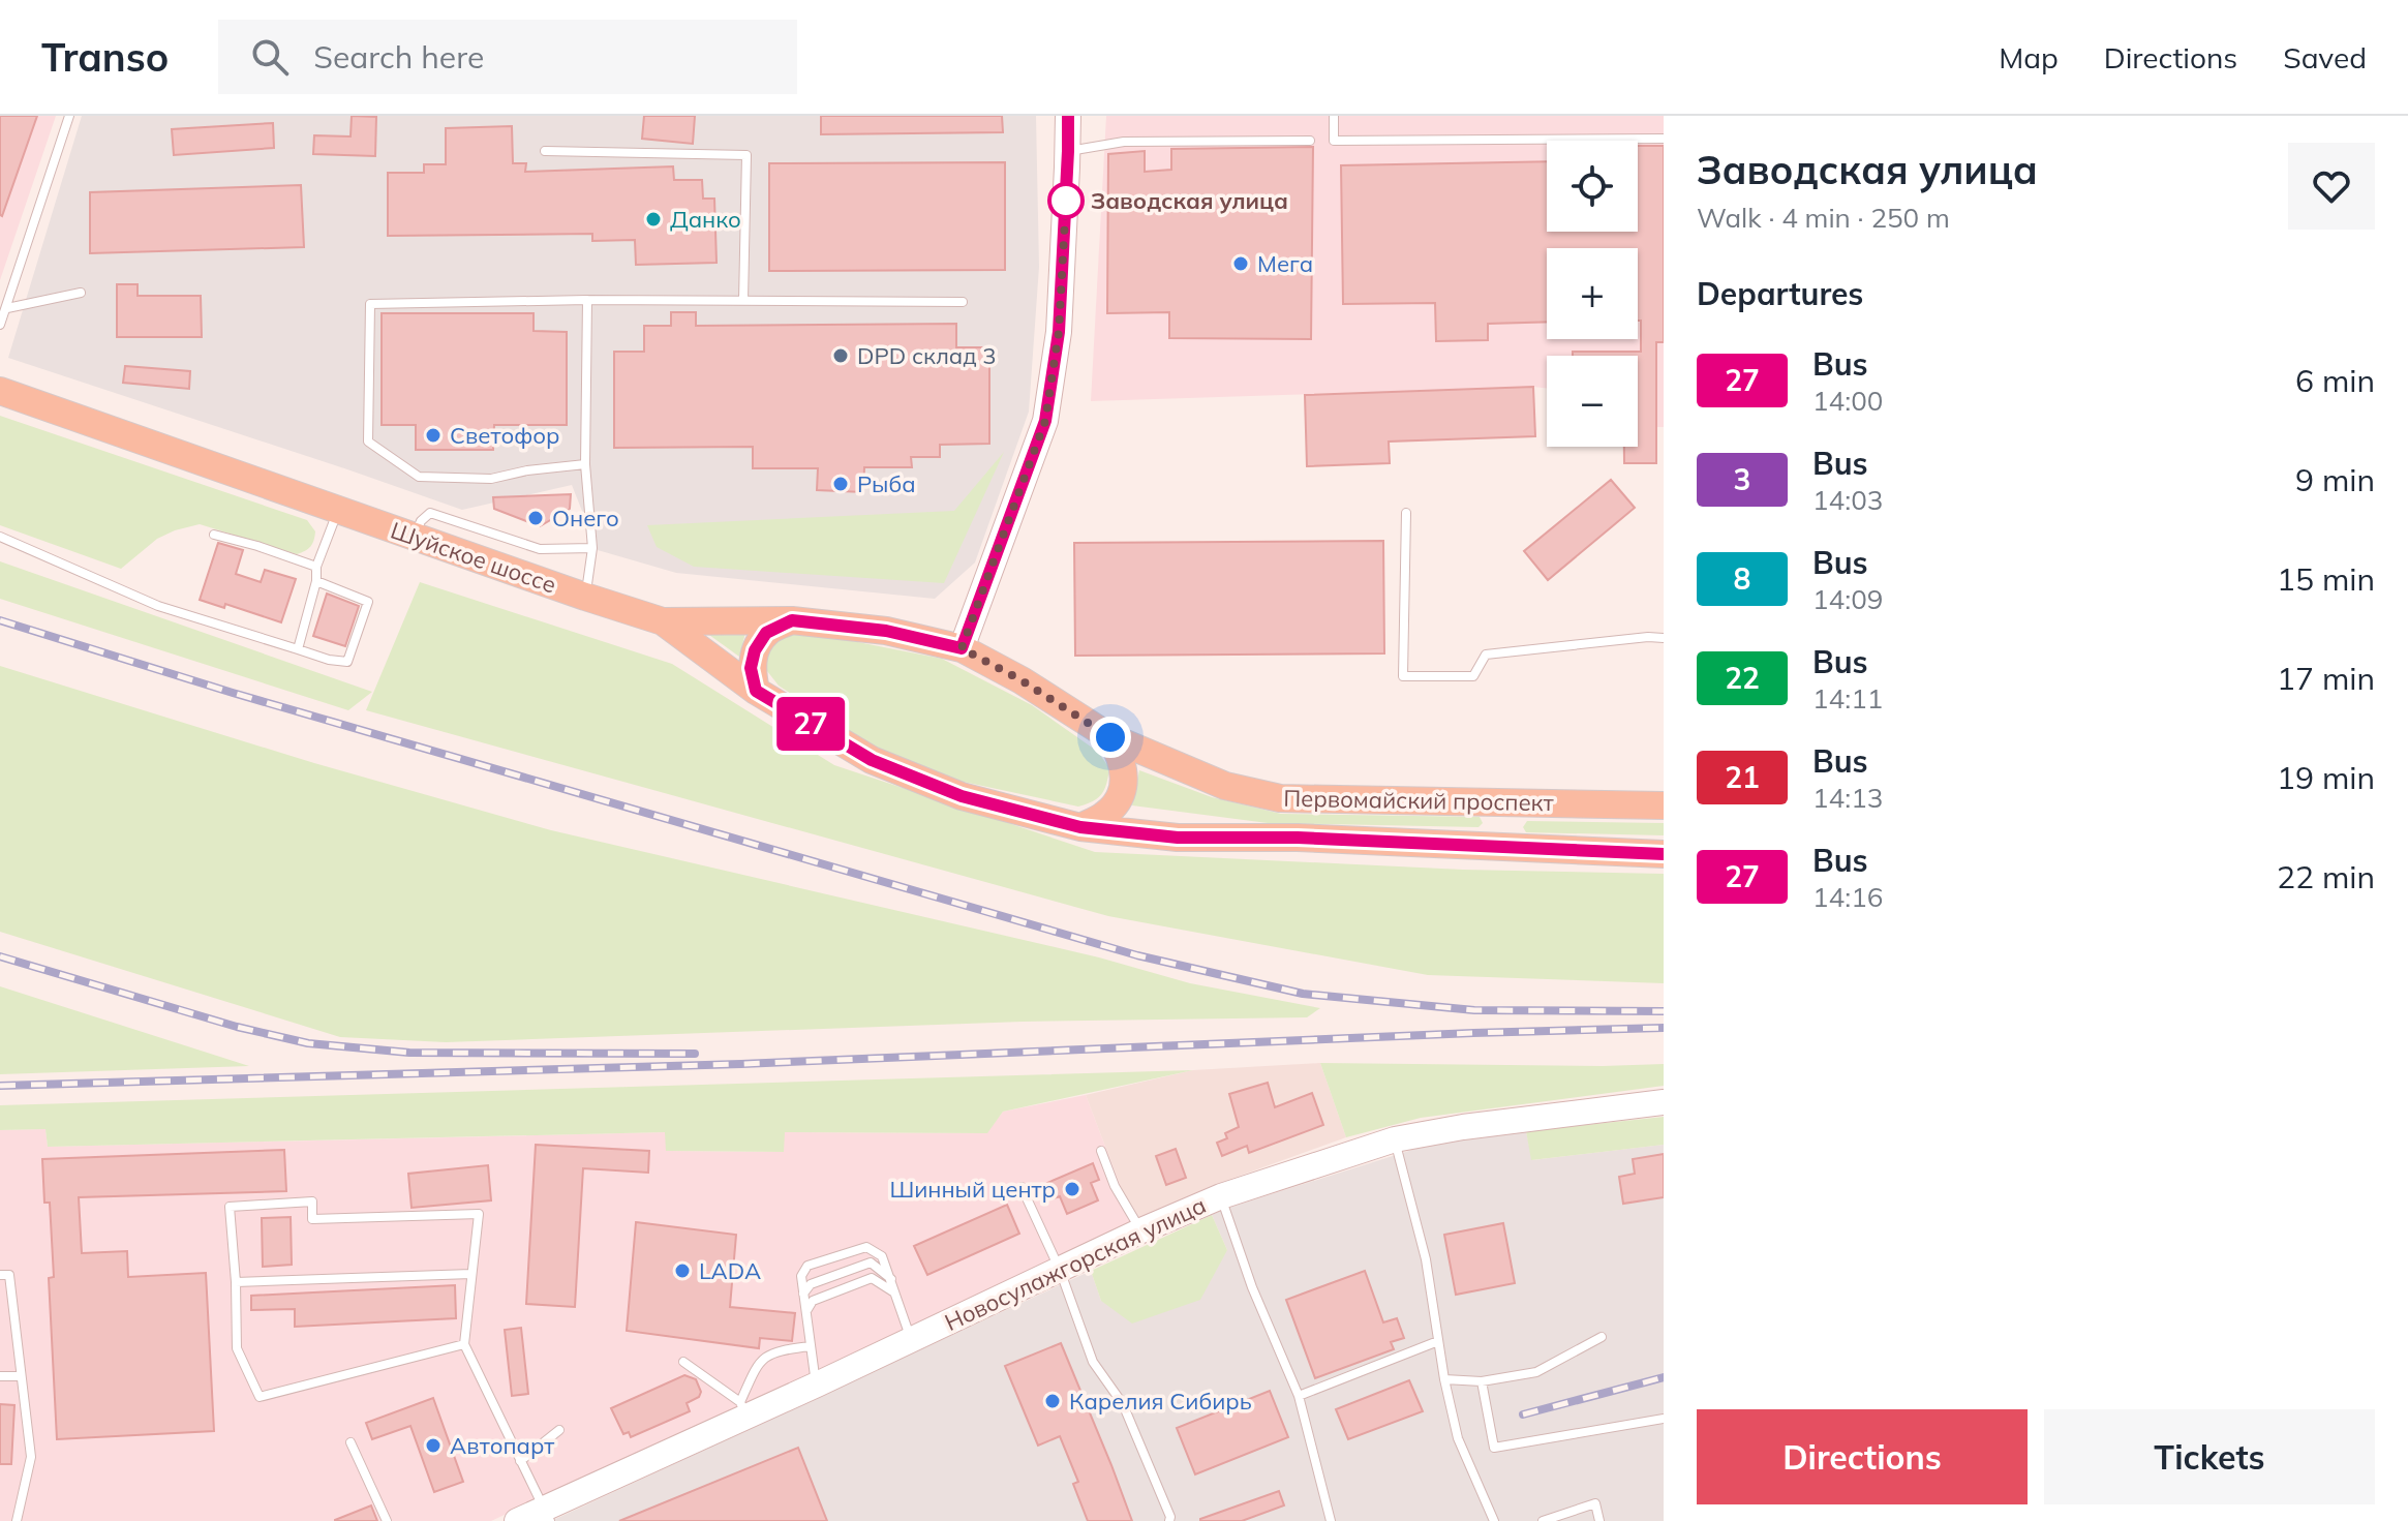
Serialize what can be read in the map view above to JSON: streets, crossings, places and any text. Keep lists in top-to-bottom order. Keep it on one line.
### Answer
{"streets":{"main road":["Шуйское шоссе","Первомайский проспект","Новосулажгорская улица"]},"crossings":[["Шуйское шоссе","Первомайский проспект"]],"places":["Заводская улица","Данко","Мега","DPD склад 3","Светофор","Рыба","Онего","Шинный центр","LADA","Карелия Сибирь","Автопарт"],"lines":["bus line 27"],"page":{"header":"Transo","search":"Search here","nav":["Map","Directions","Saved"],"on_map":"27","heading":[["Заводская улица","Walk · 4 min · 250 m"],"Departures"],"map_buttons":["+","−"],"list":[{"mark":"27","name":"Bus","note":"14:00","value":"6 min"},{"mark":"3","name":"Bus","note":"14:03","value":"9 min"},{"mark":"8","name":"Bus","note":"14:09","value":"15 min"},{"mark":"22","name":"Bus","note":"14:11","value":"17 min"},{"mark":"21","name":"Bus","note":"14:13","value":"19 min"},{"mark":"27","name":"Bus","note":"14:16","value":"22 min"}],"buttons":["Directions","Tickets"]}}
